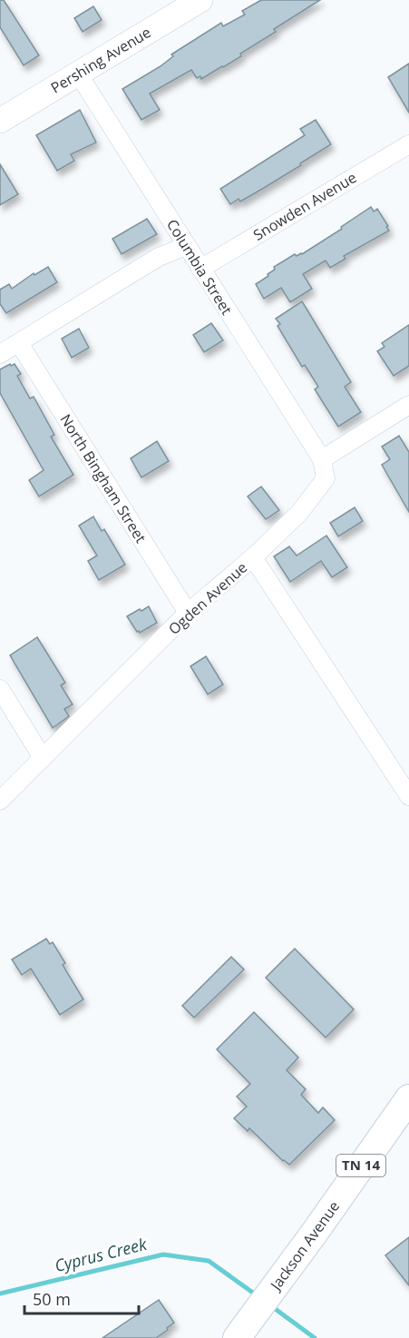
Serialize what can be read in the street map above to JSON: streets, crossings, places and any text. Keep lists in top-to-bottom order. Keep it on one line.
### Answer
{"streets":{"main road":["TN 14","Jackson Avenue"],"street":["Pershing Avenue","Snowden Avenue","Columbia Street","North Bingham Street","Ogden Avenue"]},"crossings":[["Pershing Avenue","Columbia Street"],["Snowden Avenue","Columbia Street"],["Columbia Street","Ogden Avenue"],["North Bingham Street","Ogden Avenue"]],"water":["Cyprus Creek"],"scale_bar":"50 m"}
